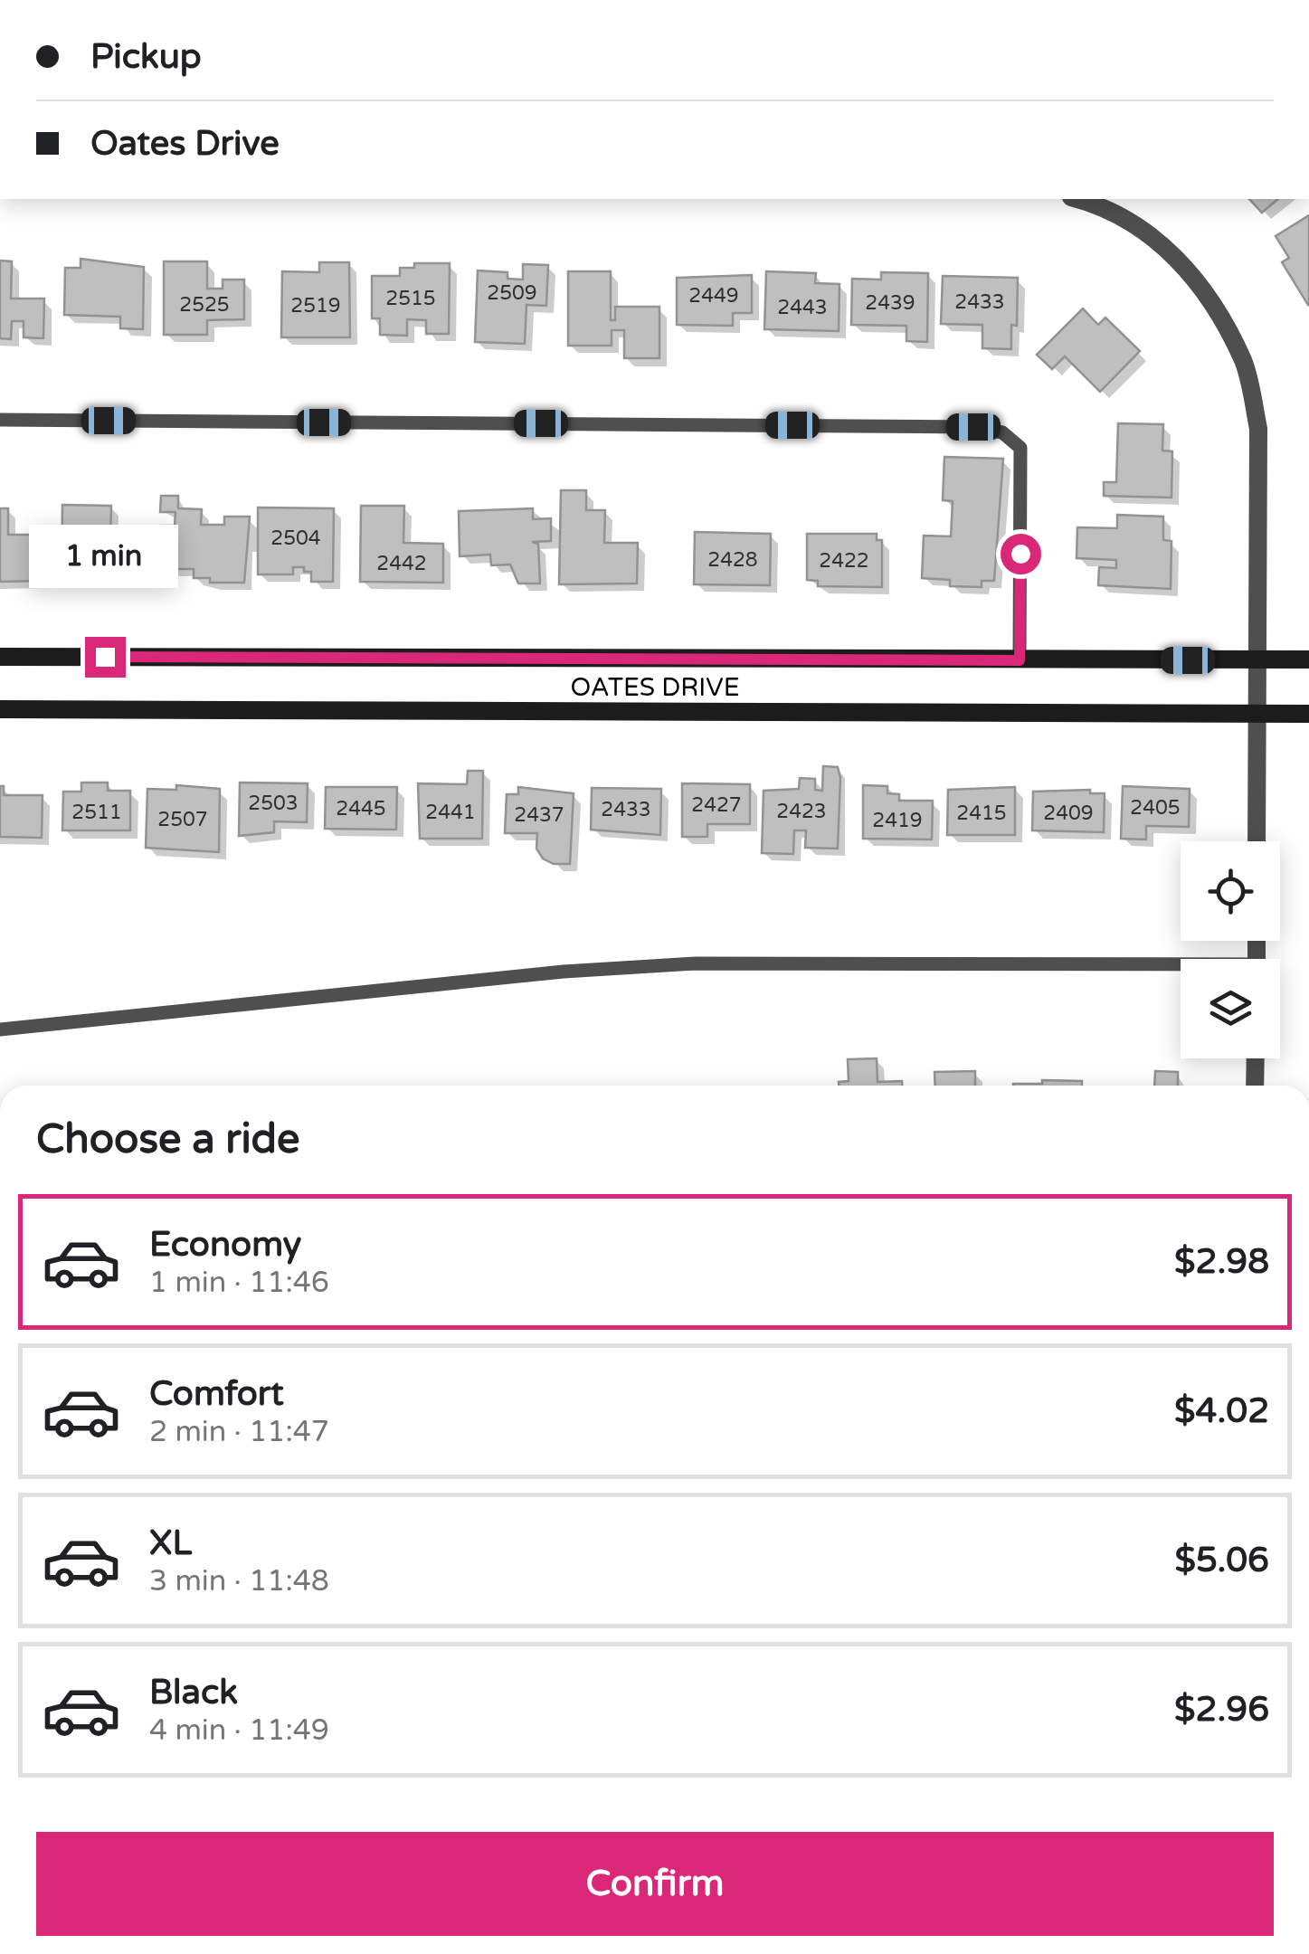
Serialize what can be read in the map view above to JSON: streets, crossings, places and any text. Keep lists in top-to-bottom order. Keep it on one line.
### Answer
{"streets":{"main road":["OATES DRIVE"]},"house_numbers":["2509","2449","2515","2433","2439","2525","2519","2443","2504","2428","2422","2442","2503","2427","2405","2445","2433","2423","2511","2441","2415","2409","2437","2507","2419"],"page":{"banner":["Pickup","Oates Drive"],"bubble":"1 min","heading":"Choose a ride","list":[{"name":"Economy","note":"1 min · 11:46","value":"$2.98"},{"name":"Comfort","note":"2 min · 11:47","value":"$4.02"},{"name":"XL","note":"3 min · 11:48","value":"$5.06"},{"name":"Black","note":"4 min · 11:49","value":"$2.96"}],"buttons":"Confirm"}}
